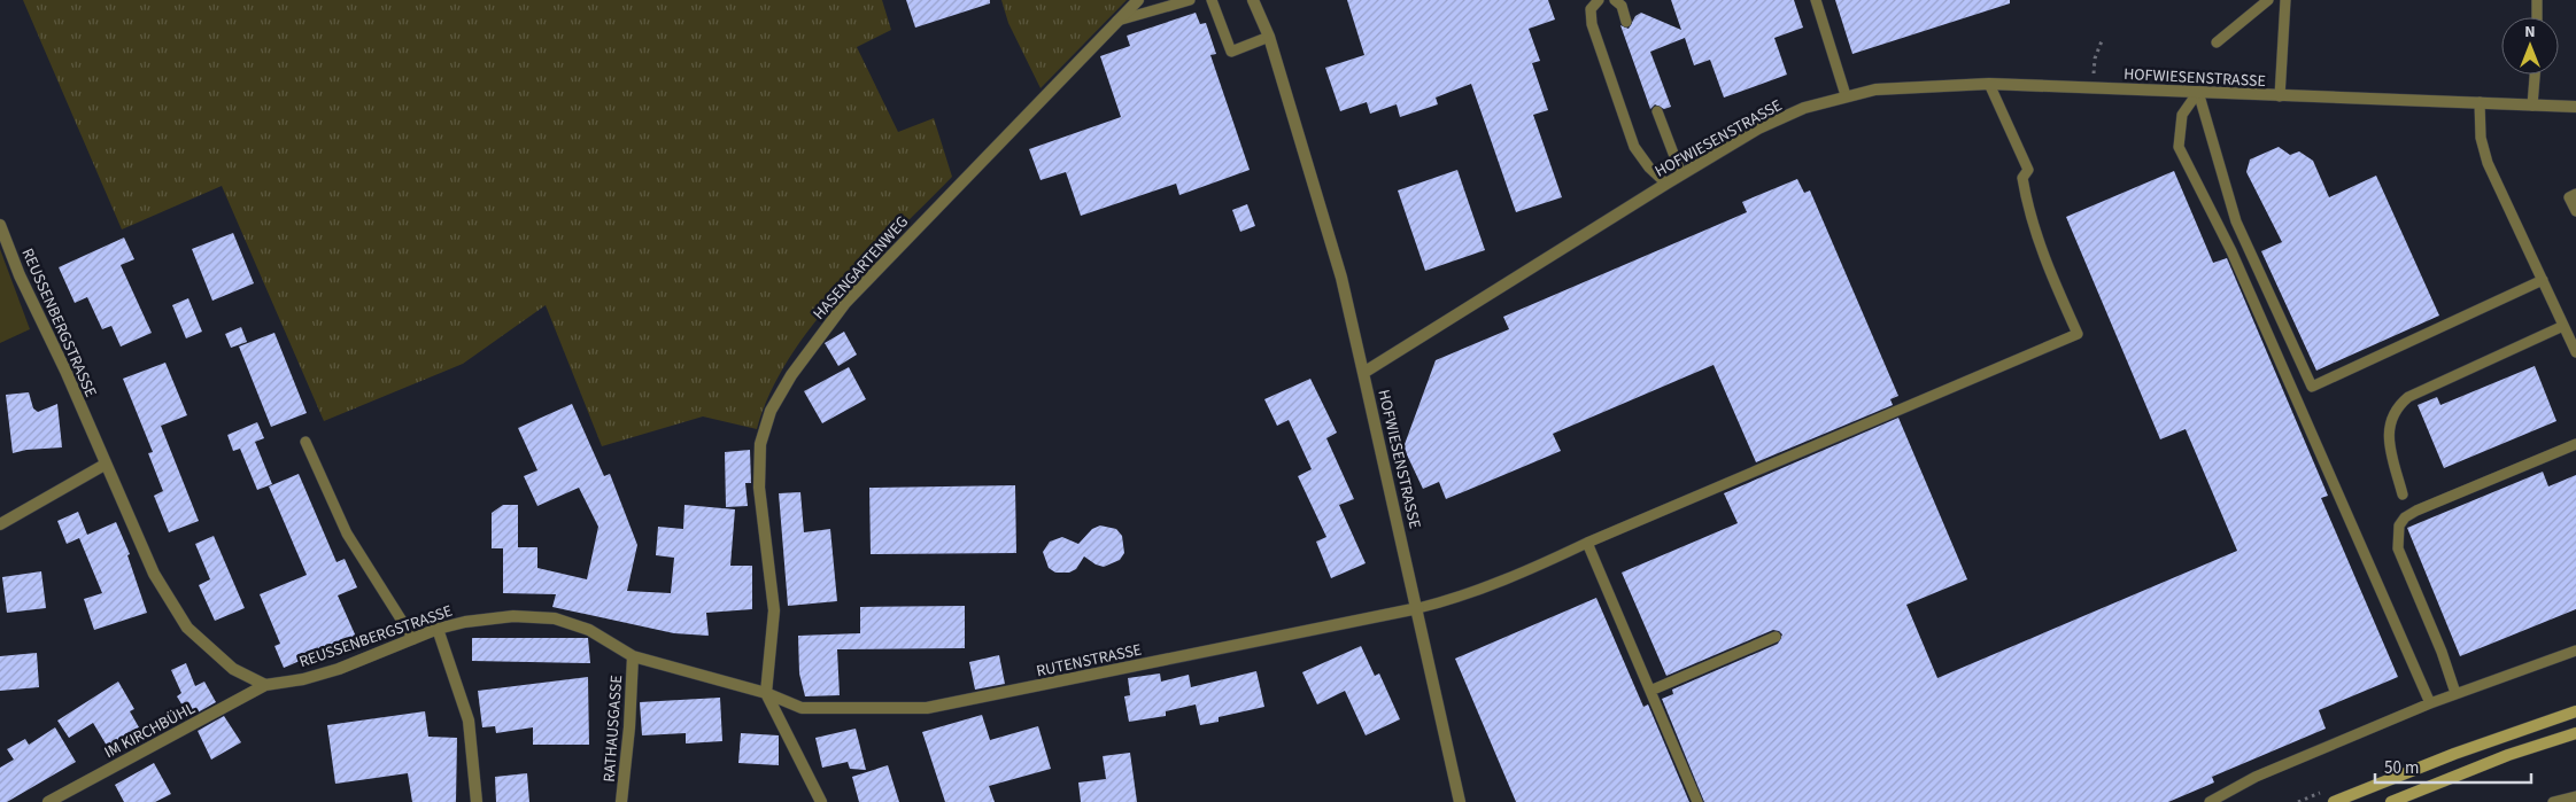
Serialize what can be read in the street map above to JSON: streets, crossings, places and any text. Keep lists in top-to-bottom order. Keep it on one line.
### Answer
{"streets":{"street":["HOFWIESENSTRASSE","HASENGARTENWEG","REUSSENBERGSTRASSE","RUTENSTRASSE","RATHAUSGASSE","IM KIRCHBÜHL"]},"crossings":[["HOFWIESENSTRASSE","RUTENSTRASSE"],["HASENGARTENWEG","REUSSENBERGSTRASSE"],["HASENGARTENWEG","RUTENSTRASSE"],["REUSSENBERGSTRASSE","RUTENSTRASSE"],["REUSSENBERGSTRASSE","RATHAUSGASSE"],["REUSSENBERGSTRASSE","IM KIRCHBÜHL"]],"scale_bar":"50 m","north":"top"}
